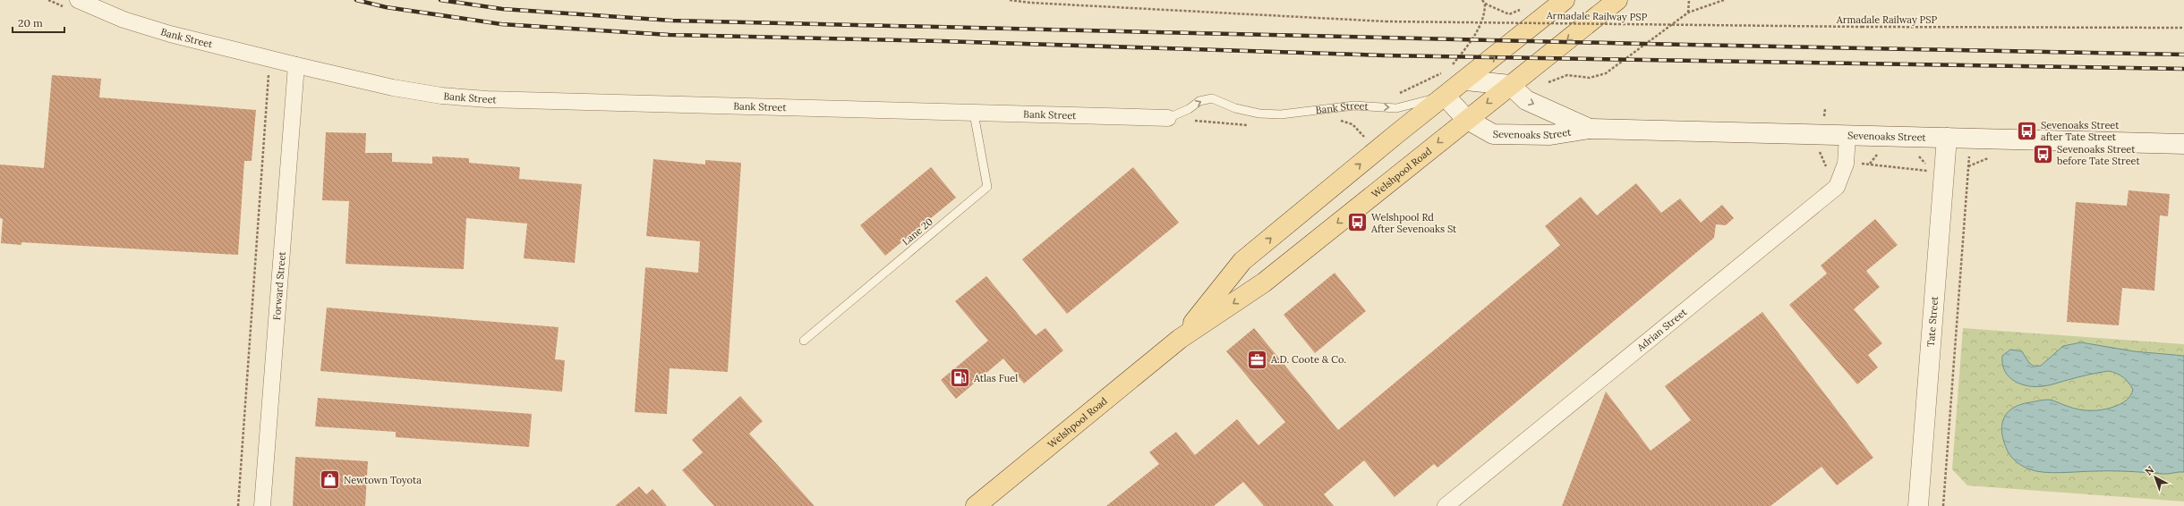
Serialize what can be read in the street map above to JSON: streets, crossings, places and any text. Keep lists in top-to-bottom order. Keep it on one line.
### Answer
{"streets":{"main road":["Sevenoaks Street","Welshpool Road","Tate Street"],"street":["Bank Street","Forward Street","Adrian Street"],"lane":["Lane 20"],"path":["Armadale Railway PSP"]},"crossings":[["Bank Street","Sevenoaks Street"],["Bank Street","Welshpool Road"],["Bank Street","Lane 20"],["Bank Street","Forward Street"],["Sevenoaks Street","Welshpool Road"],["Sevenoaks Street","Tate Street"],["Sevenoaks Street","Adrian Street"]],"places":{"bus stop":["Sevenoaks Street after Tate Street","Sevenoaks Street before Tate Street","Welshpool Rd After Sevenoaks St"],"office":["A.D. Coote & Co."],"fuel station":["Atlas Fuel"],"shop":["Newtown Toyota"]},"scale_bar":"20 m","north":"top left"}
